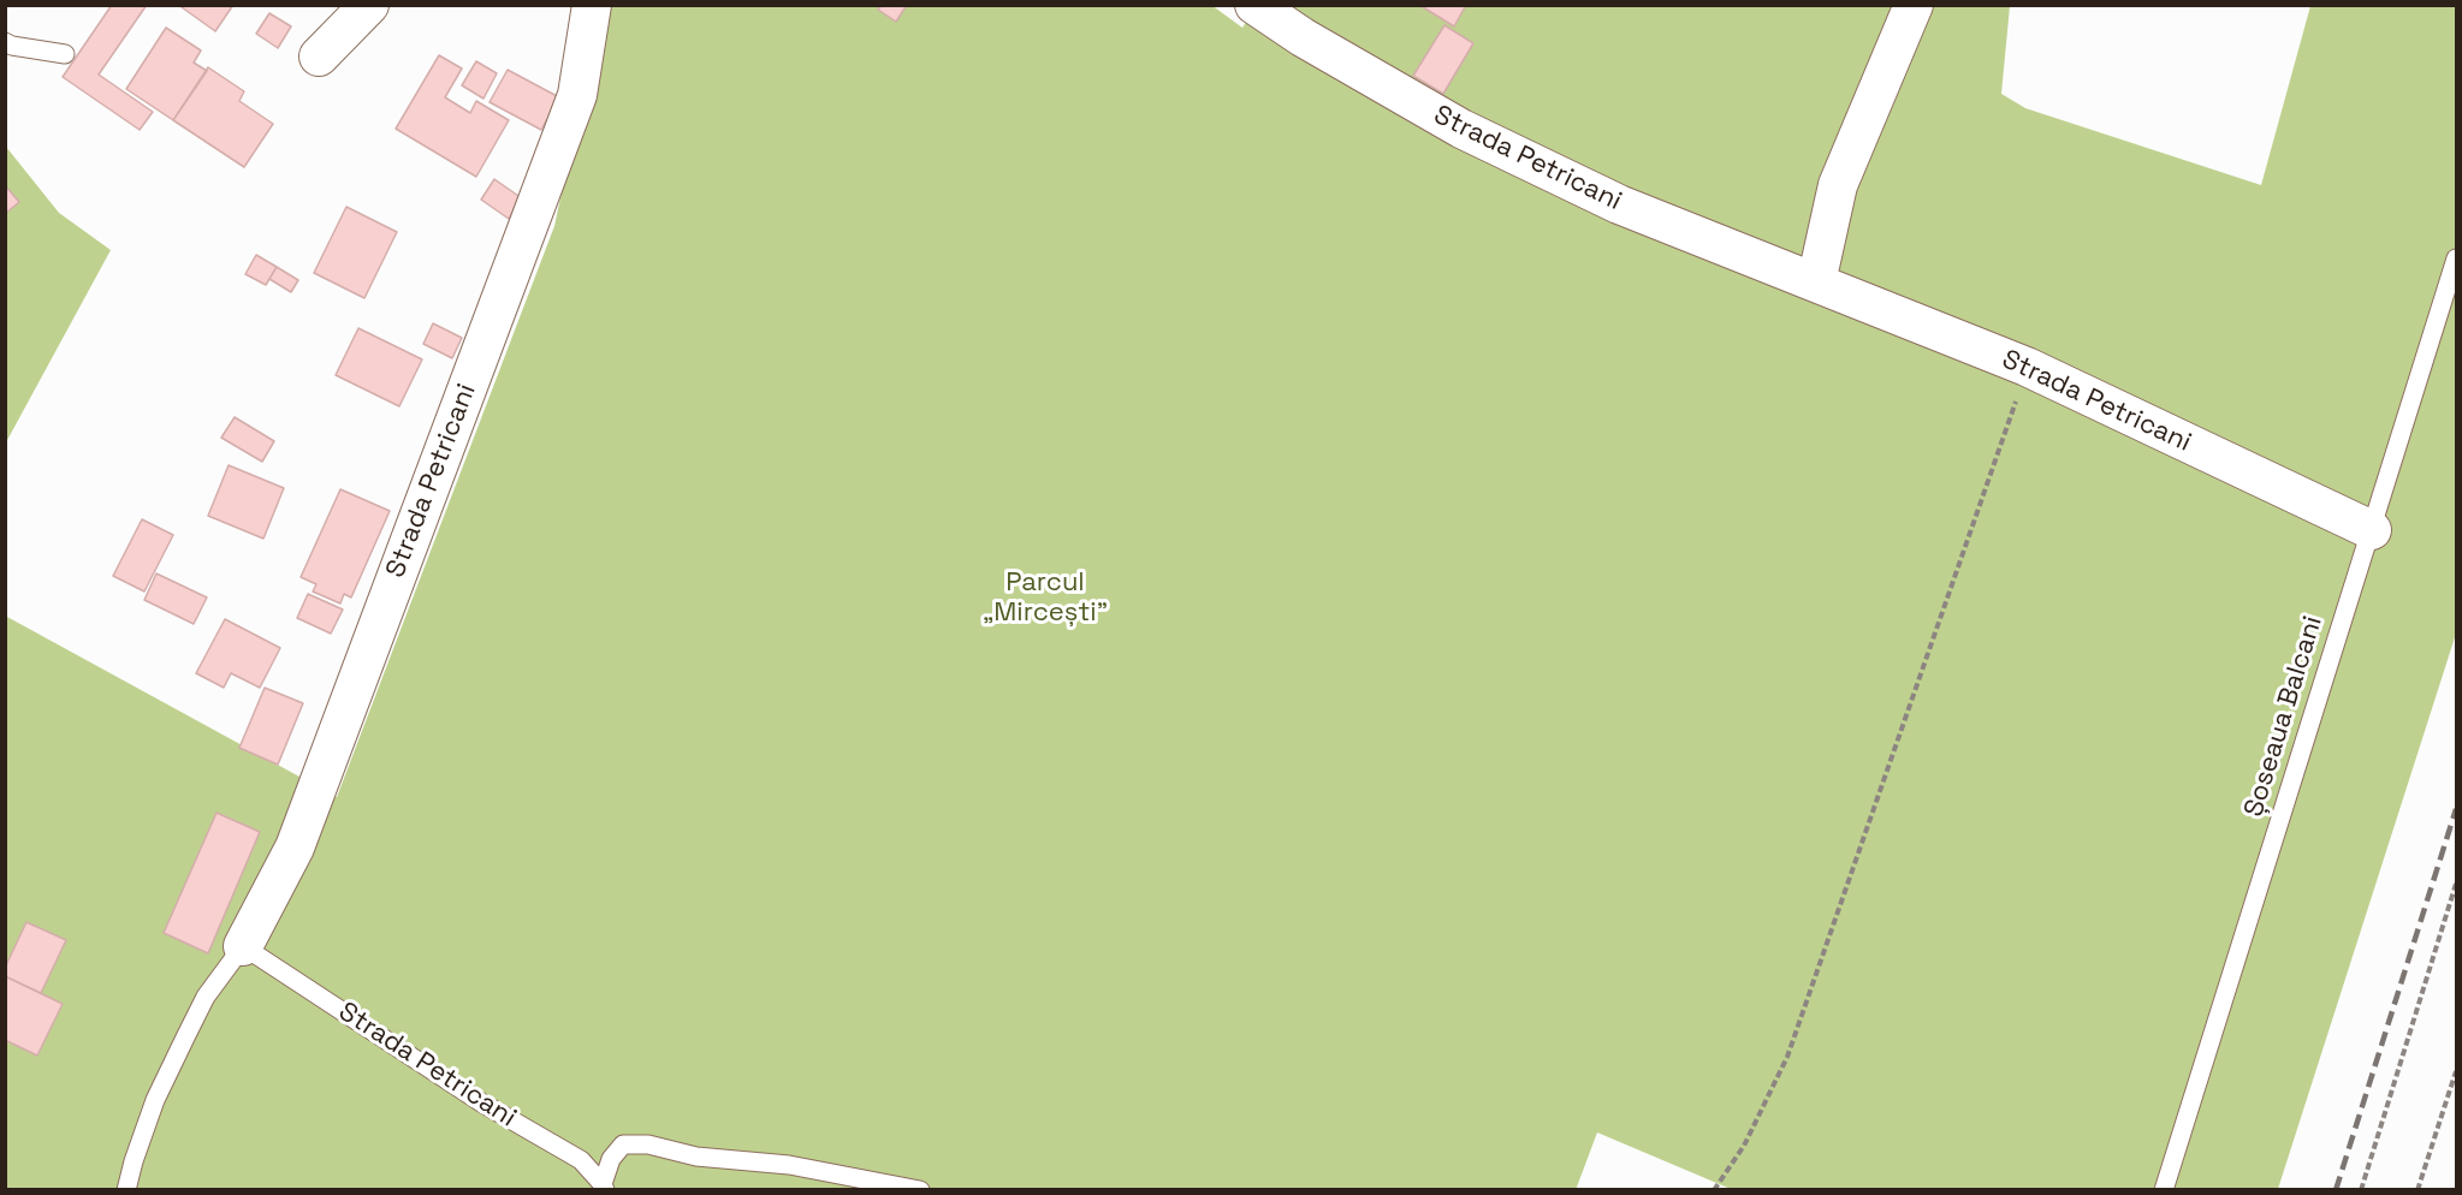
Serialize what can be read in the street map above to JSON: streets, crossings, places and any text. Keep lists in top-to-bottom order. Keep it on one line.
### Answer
{"streets":{"street":["Strada Petricani"],"lane":["Șoseaua Balcani"]},"crossings":[["Strada Petricani","Șoseaua Balcani"]],"parks":["Parcul „Mircești”"]}
